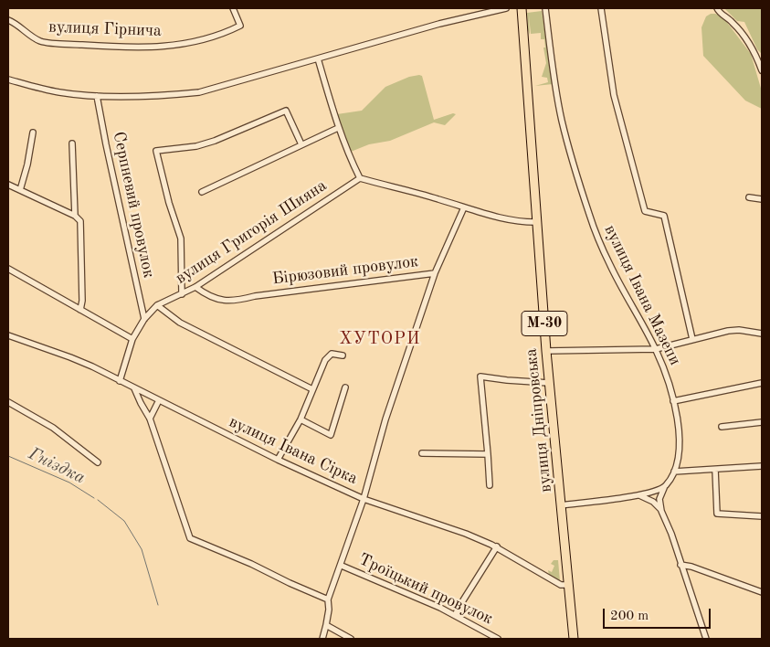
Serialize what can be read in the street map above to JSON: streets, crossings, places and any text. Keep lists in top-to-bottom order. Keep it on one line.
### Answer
{"streets":{"highway":["М-30","вулиця Дніпровська"],"street":["вулиця Гірнича","Серпневий провулок","вулиця Григорія Шияна","Бірюзовий провулок","вулиця Івана Мазепи","вулиця Івана Сірка","Троїцький провулок"]},"crossings":[["Серпневий провулок","вулиця Григорія Шияна"],["вулиця Григорія Шияна","Бірюзовий провулок"],["вулиця Григорія Шияна","вулиця Івана Сірка"],["Бірюзовий провулок","вулиця Івана Сірка"],["Бірюзовий провулок","Троїцький провулок"],["вулиця Дніпровська","вулиця Івана Сірка"]],"districts":["ХУТОРИ"],"water":["Гніздка"],"scale_bar":"200 m"}
